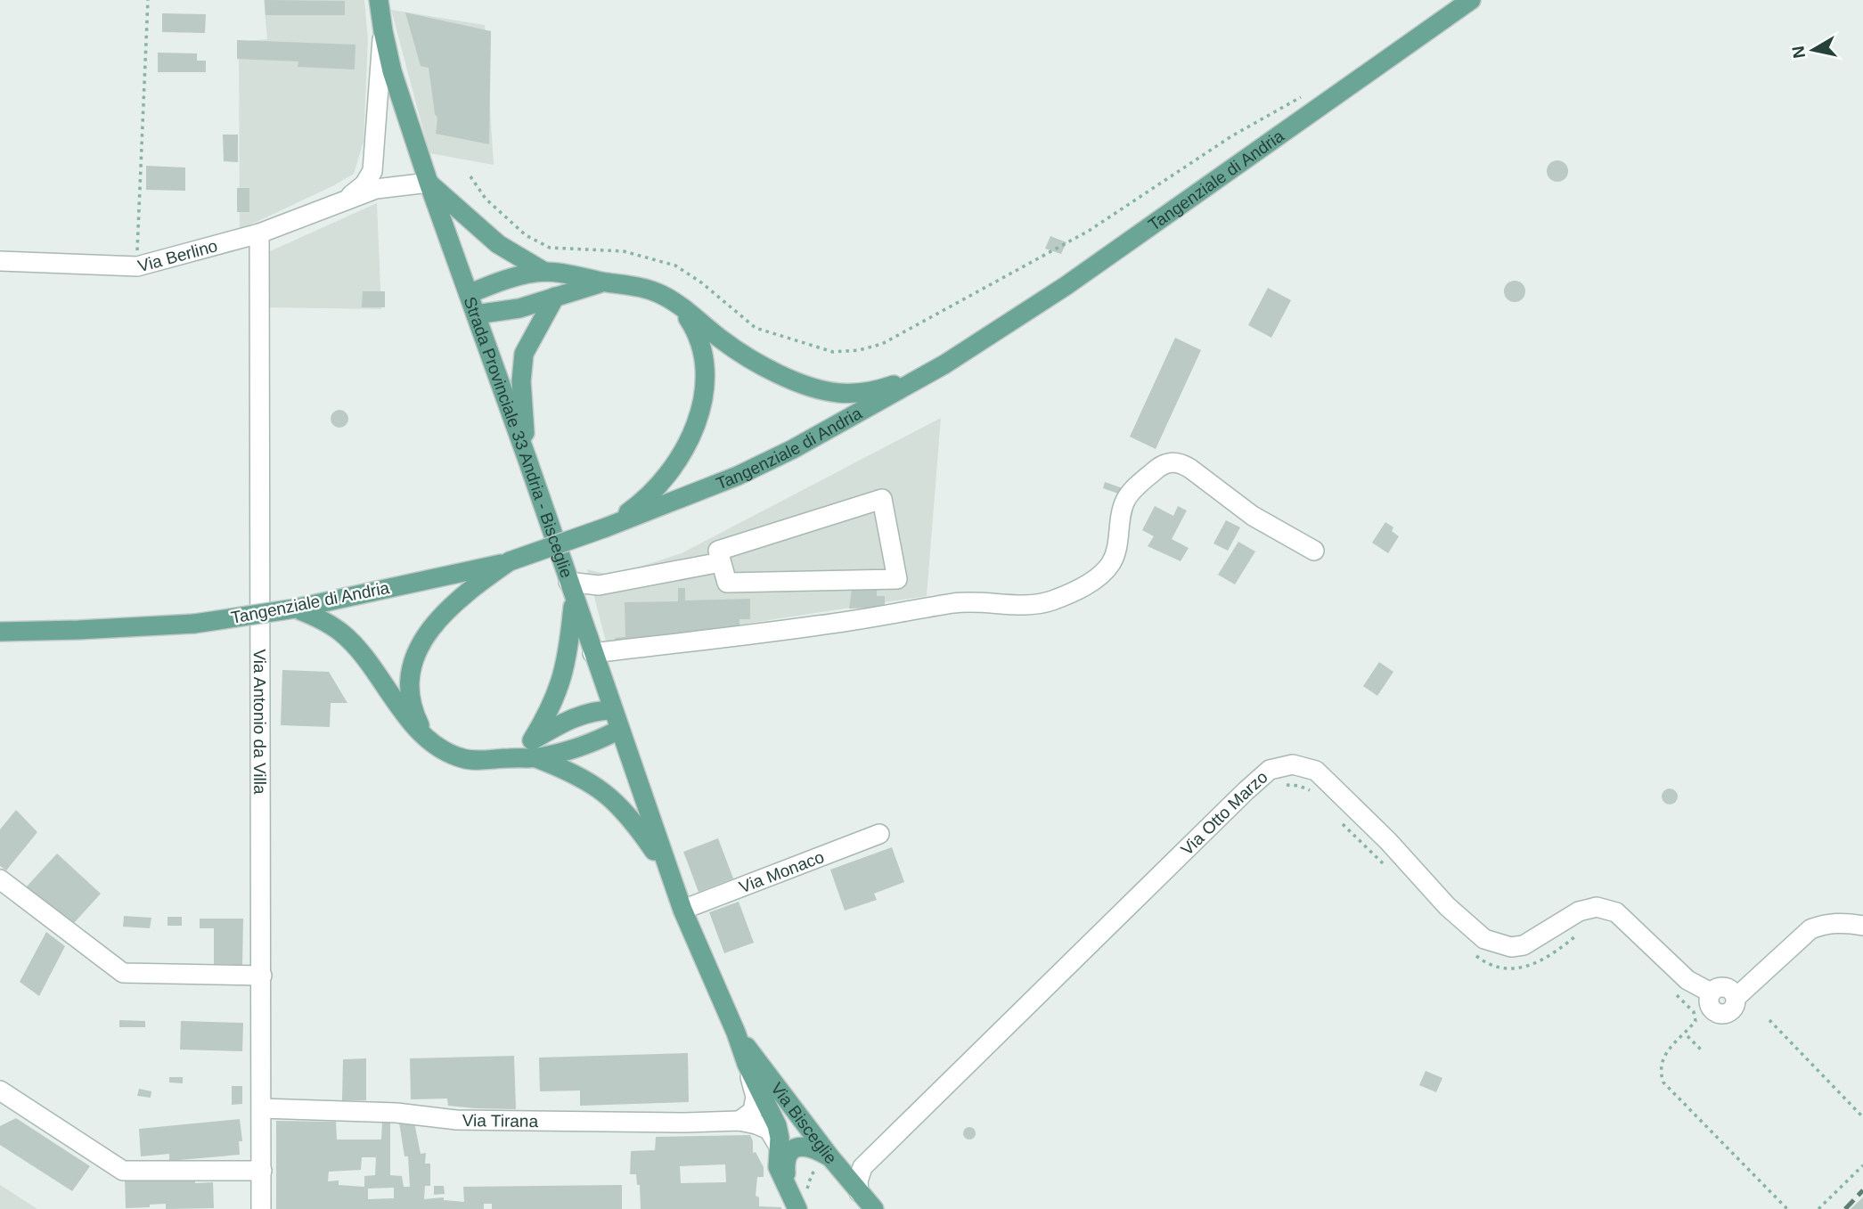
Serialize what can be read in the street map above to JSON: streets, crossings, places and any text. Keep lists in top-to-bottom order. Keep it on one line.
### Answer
{"streets":{"main road":["Tangenziale di Andria","Strada Provinciale 33 Andria - Bisceglie","Via Bisceglie"],"street":["Via Berlino","Via Antonio da Villa","Via Otto Marzo","Via Monaco","Via Tirana"]},"crossings":[["Via Berlino","Strada Provinciale 33 Andria - Bisceglie"],["Via Berlino","Via Antonio da Villa"],["Strada Provinciale 33 Andria - Bisceglie","Via Bisceglie"],["Via Antonio da Villa","Via Tirana"],["Via Monaco","Via Bisceglie"],["Via Tirana","Via Bisceglie"]],"north":"left"}
